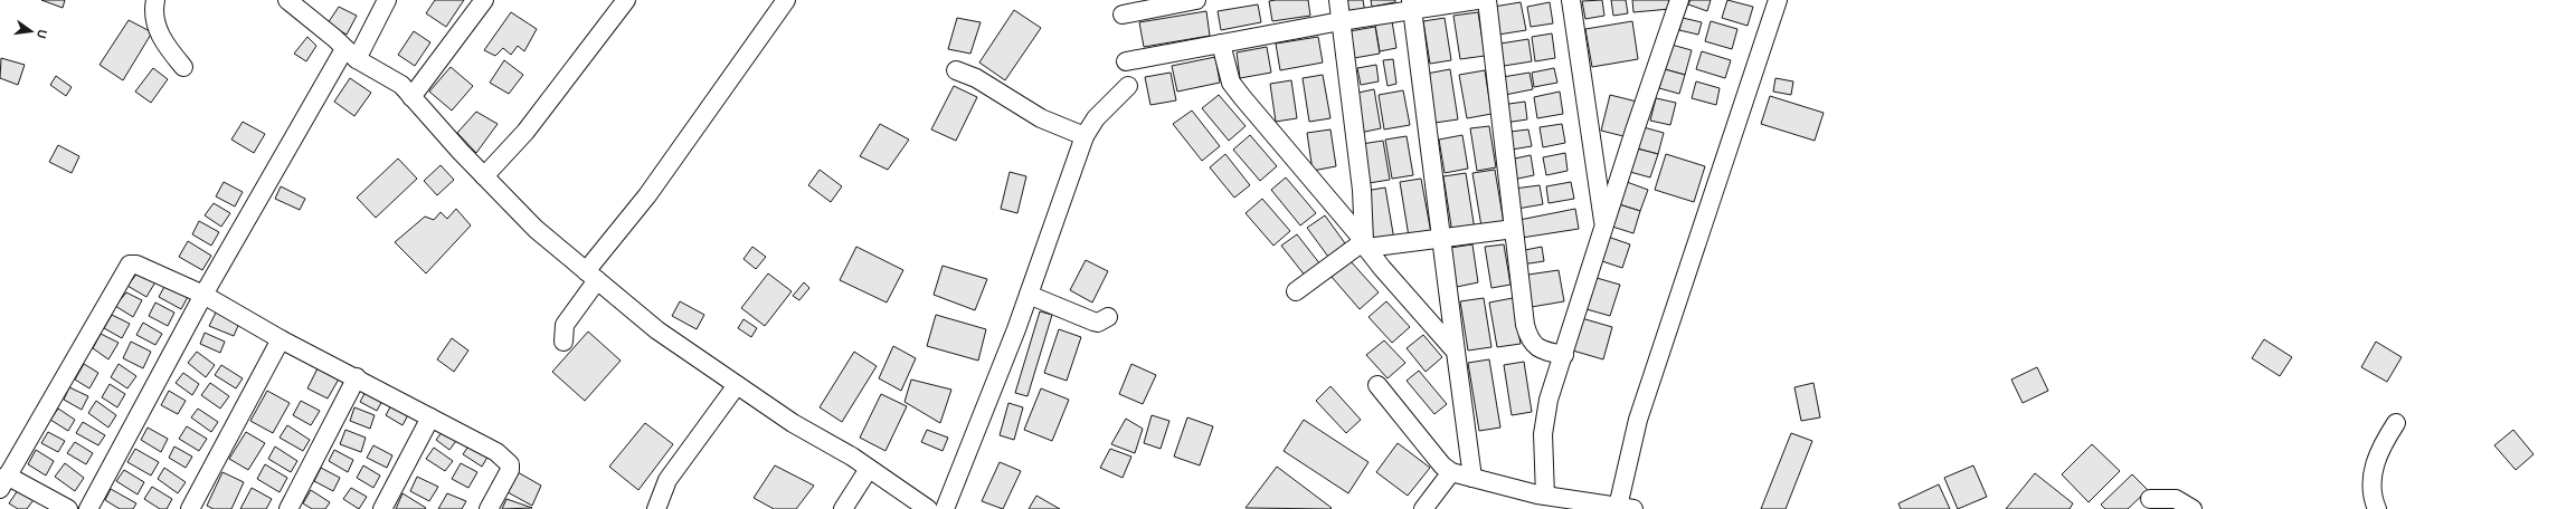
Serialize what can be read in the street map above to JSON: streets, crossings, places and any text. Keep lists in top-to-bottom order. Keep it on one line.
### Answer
{"north":"right"}
